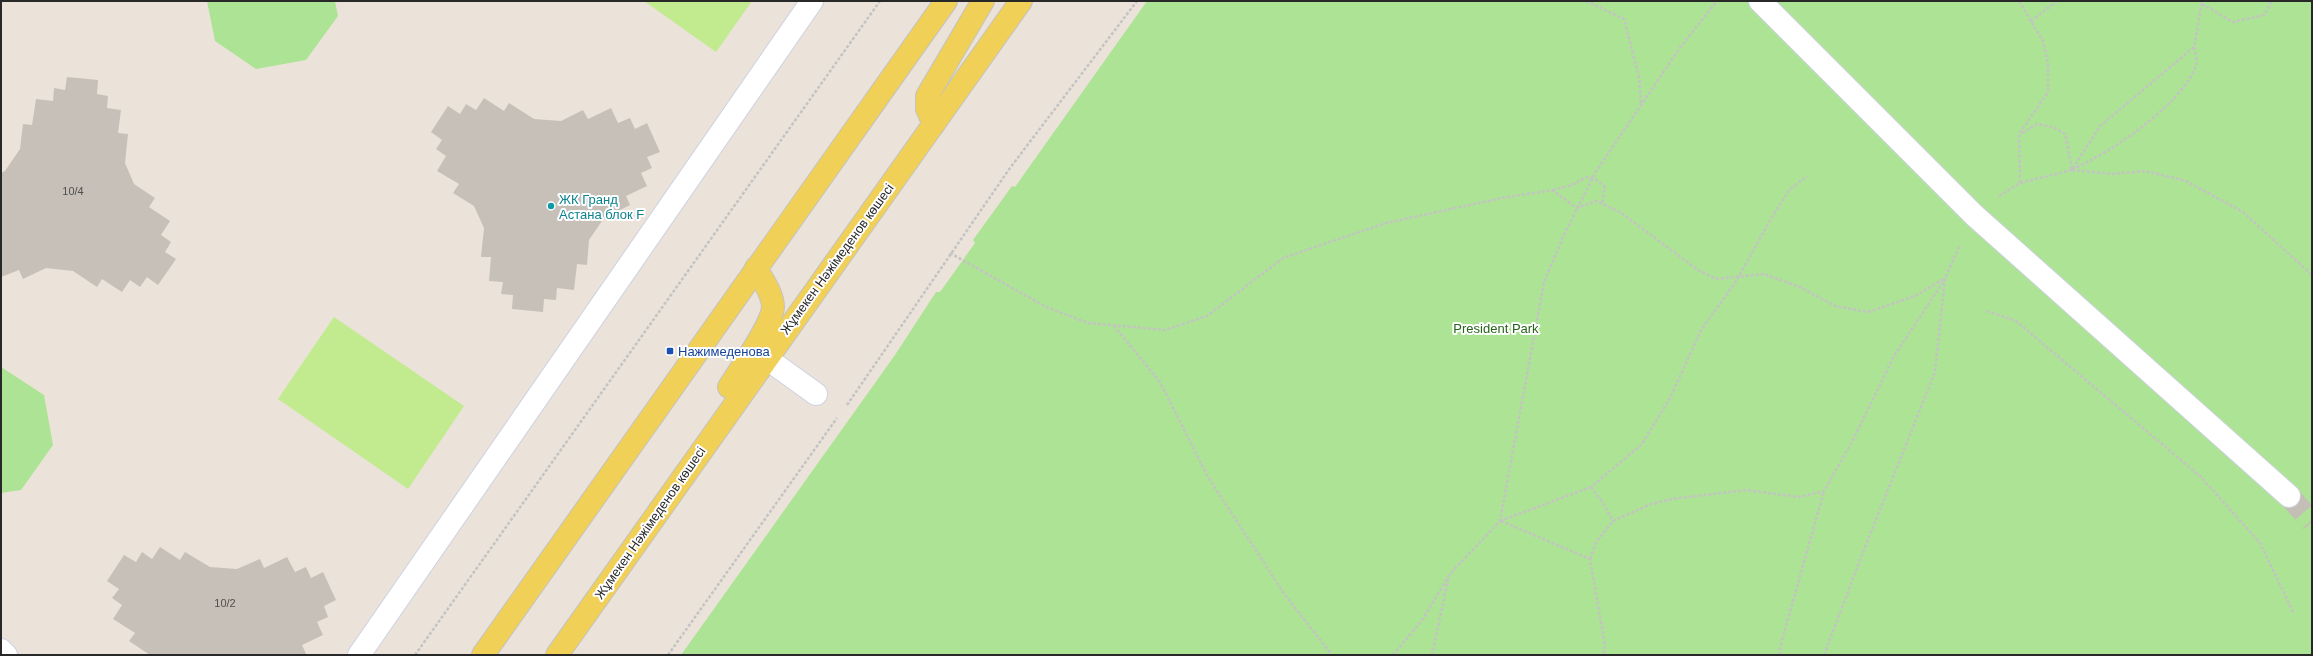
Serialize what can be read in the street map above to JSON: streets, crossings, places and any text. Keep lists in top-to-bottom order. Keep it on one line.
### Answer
{"streets":{"main road":["Жұмекен Нәжімеденов көшесі"]},"parks":["President Park"],"places":{"other":["ЖК Гранд Астана блок F"],"transit":["Нажимеденова"]},"house_numbers":["10/4","10/2"]}
